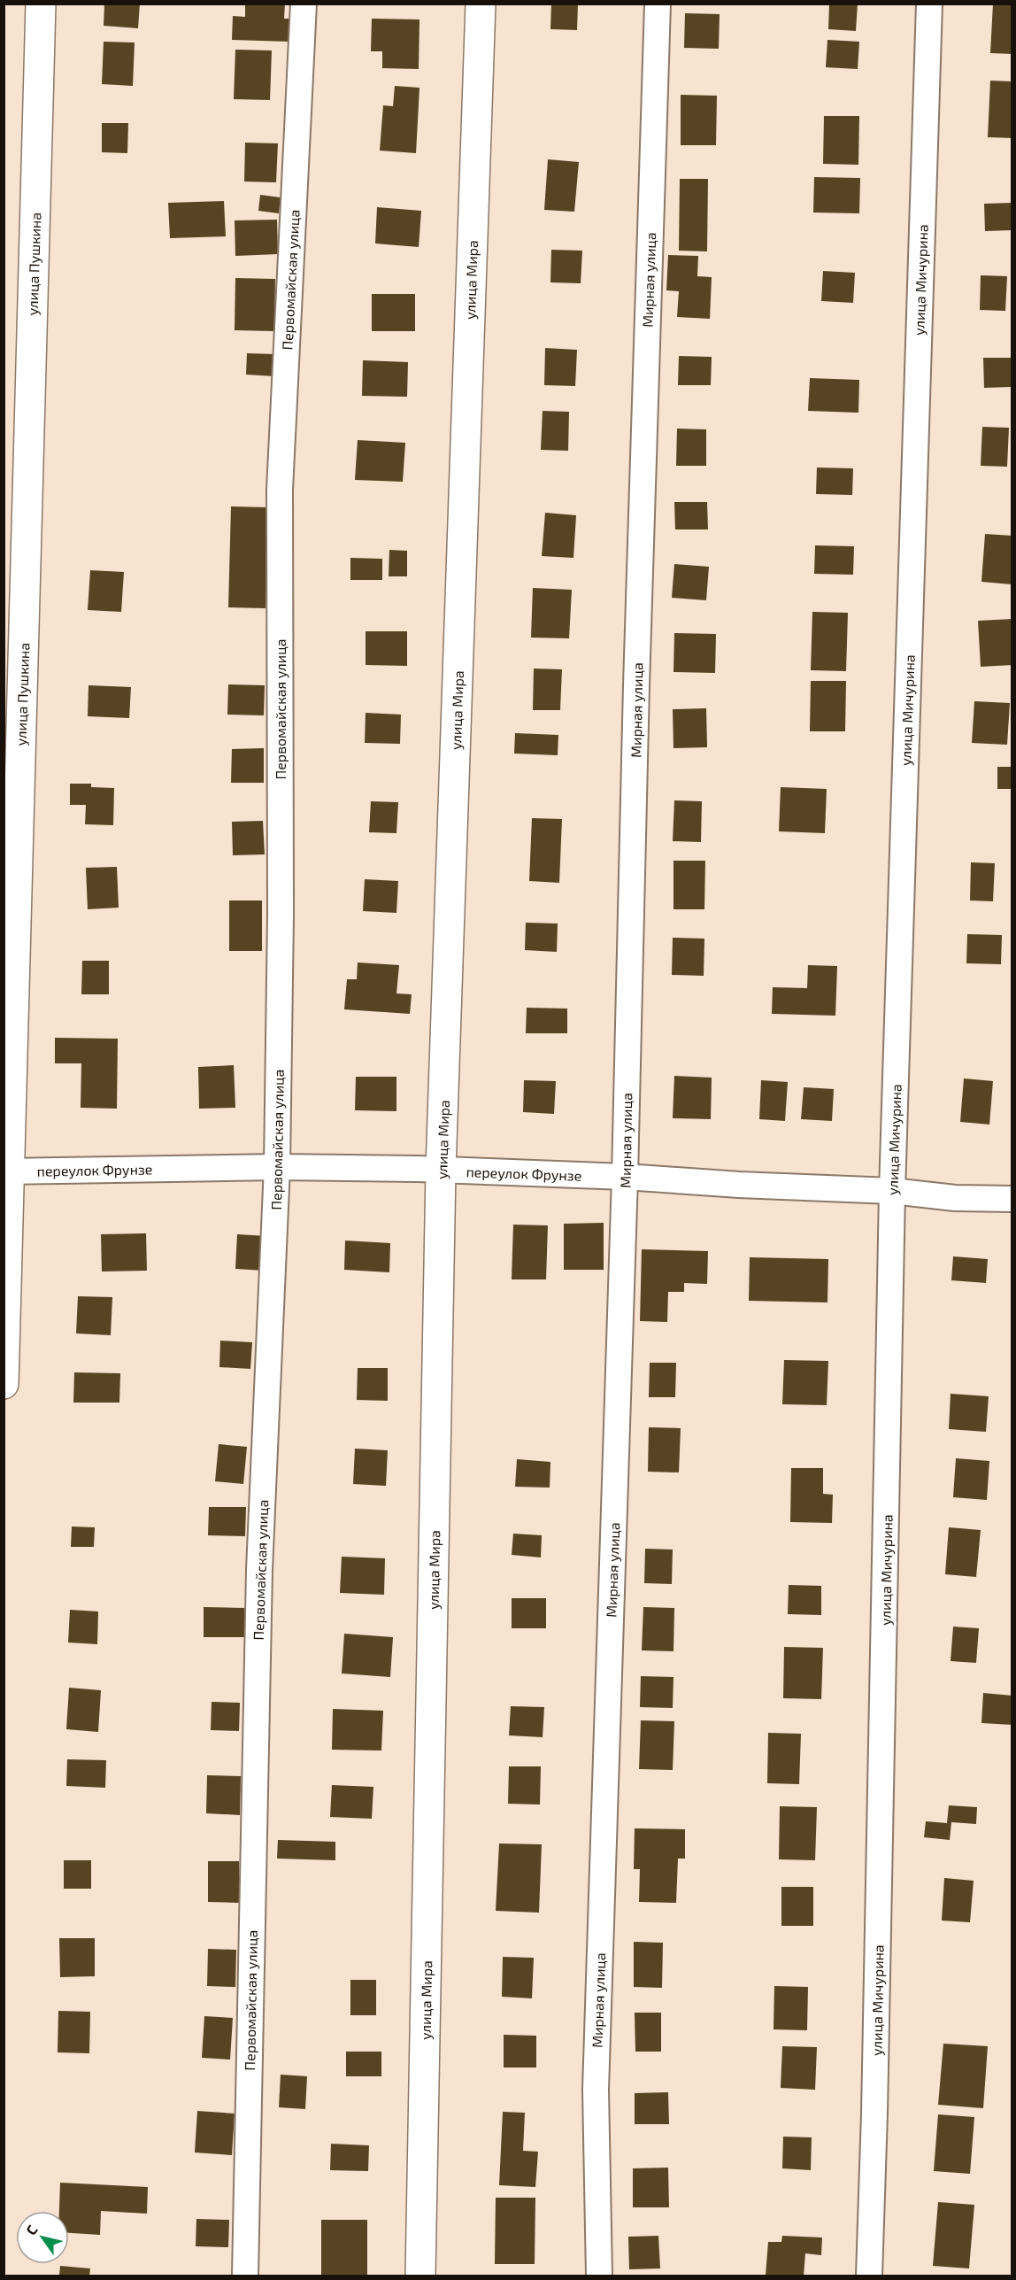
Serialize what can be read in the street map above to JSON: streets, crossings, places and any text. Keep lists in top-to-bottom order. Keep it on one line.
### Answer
{"streets":{"street":["улица Пушкина","Первомайская улица","улица Мира","Мирная улица","улица Мичурина","переулок Фрунзе"]},"crossings":[["улица Пушкина","переулок Фрунзе"],["Первомайская улица","переулок Фрунзе"],["улица Мира","переулок Фрунзе"],["Мирная улица","переулок Фрунзе"],["улица Мичурина","переулок Фрунзе"]],"north":"top left"}
